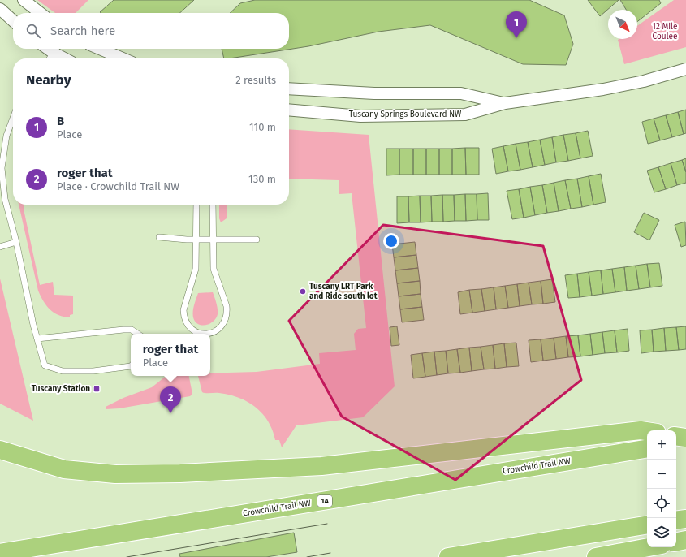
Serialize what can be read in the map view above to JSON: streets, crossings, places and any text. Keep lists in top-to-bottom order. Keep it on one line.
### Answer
{"streets":{"highway":["Crowchild Trail NW","1A"],"street":["Tuscany Springs Boulevard NW"]},"parks":["12 Mile Coulee"],"places":{"other":["Tuscany LRT Park and Ride south lot"],"transit":["Tuscany Station"]},"north":"bottom right","page":{"pins":["1","2"],"search":"Search here","heading":["Nearby","2 results"],"list":[{"mark":"1","name":"B","note":"Place","value":"110 m"},{"mark":"2","name":"roger that","note":"Place · Crowchild Trail NW","value":"130 m"}],"popup":["roger that","Place"],"map_buttons":["+","−"]}}
